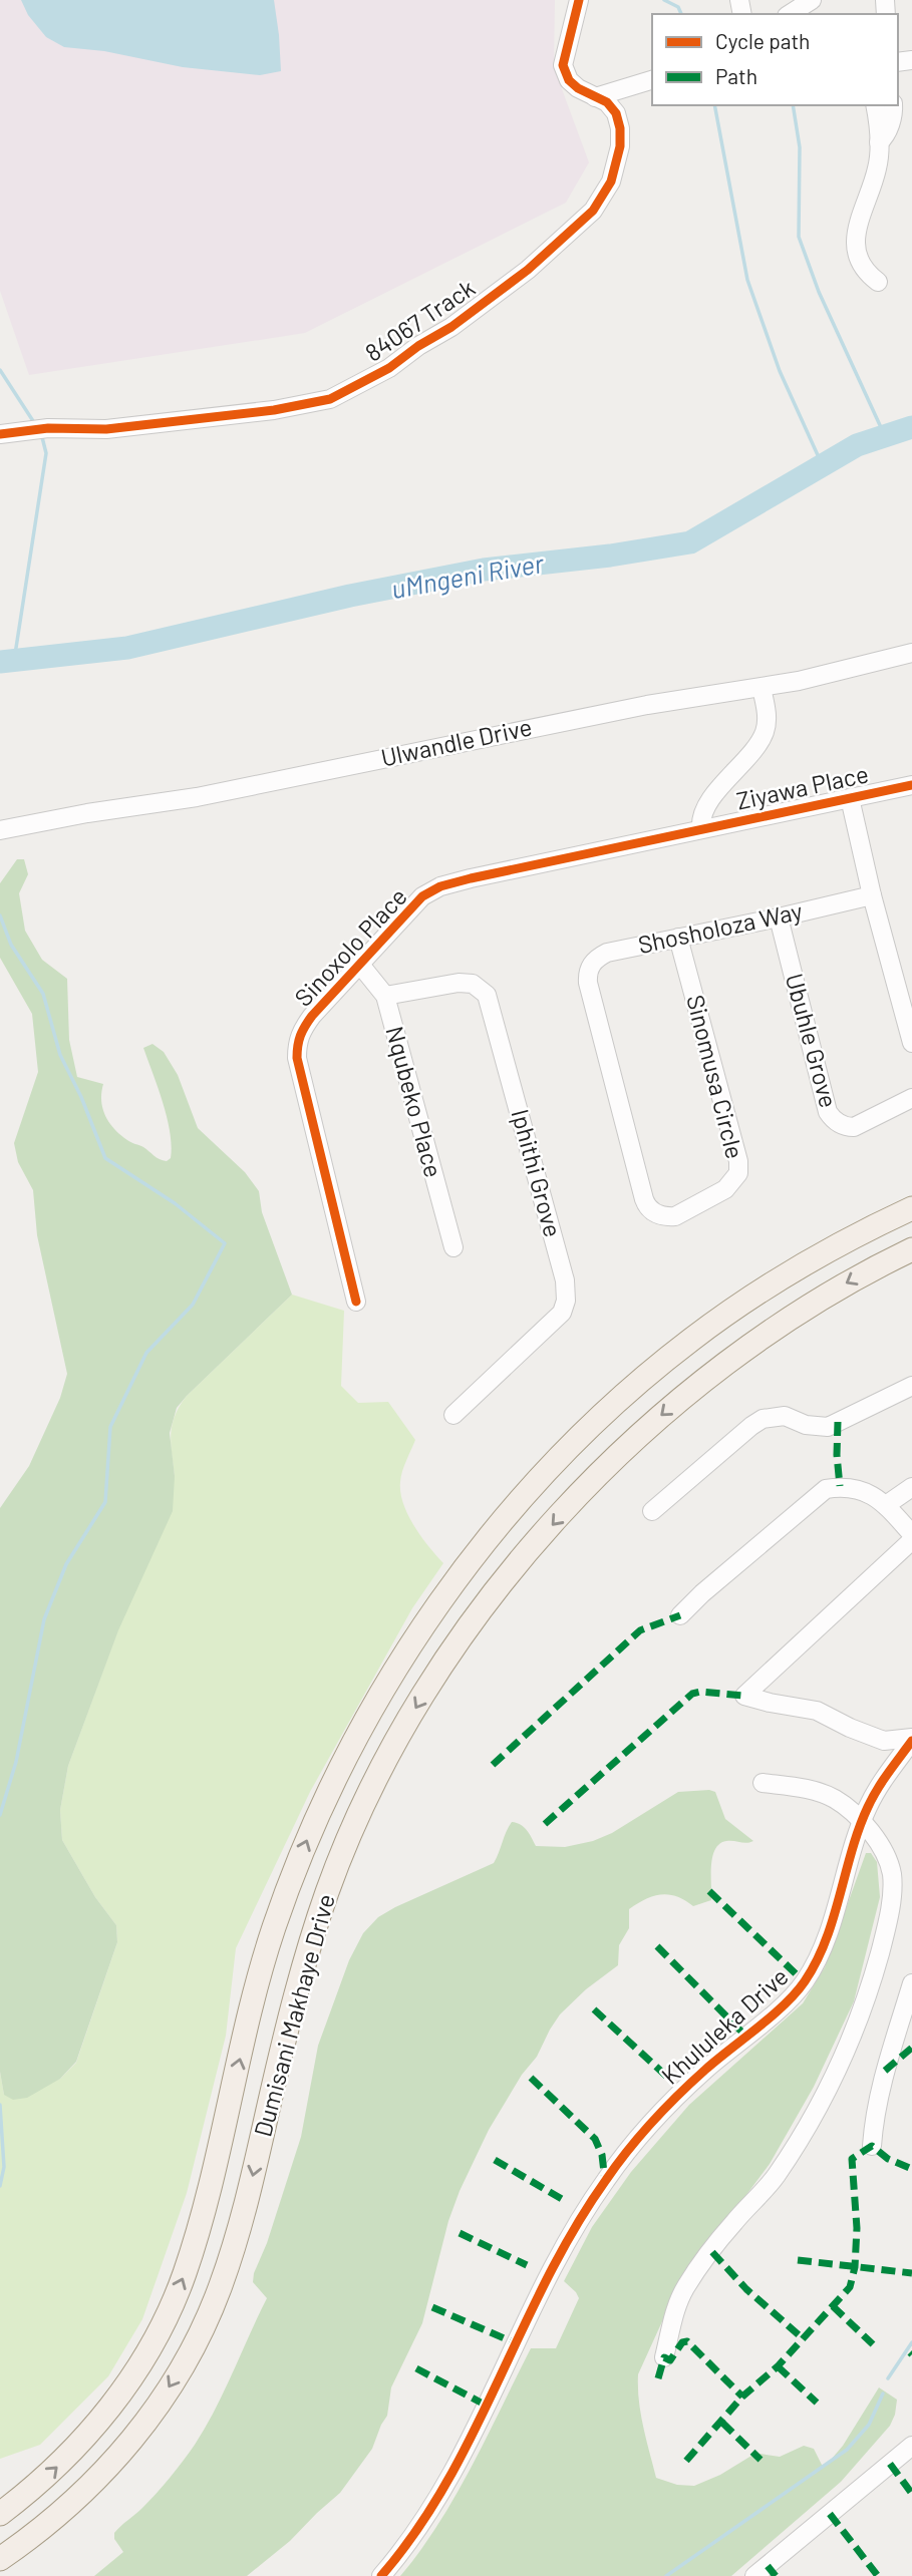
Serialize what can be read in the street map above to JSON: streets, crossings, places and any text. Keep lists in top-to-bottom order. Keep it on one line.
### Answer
{"streets":{"main road":["Dumisani Makhaye Drive"],"street":["84067 Track","Ulwandle Drive","Ziyawa Place","Shosholoza Way","Sinoxolo Place","Ubuhle Grove","Sinomusa Circle","Nqubeko Place","Iphithi Grove","Khululeka Drive"]},"crossings":[["Ziyawa Place","Sinoxolo Place"],["Shosholoza Way","Ubuhle Grove"],["Shosholoza Way","Sinomusa Circle"],["Sinoxolo Place","Nqubeko Place"],["Nqubeko Place","Iphithi Grove"]],"water":["uMngeni River"],"legend":["Cycle path","Path"]}
